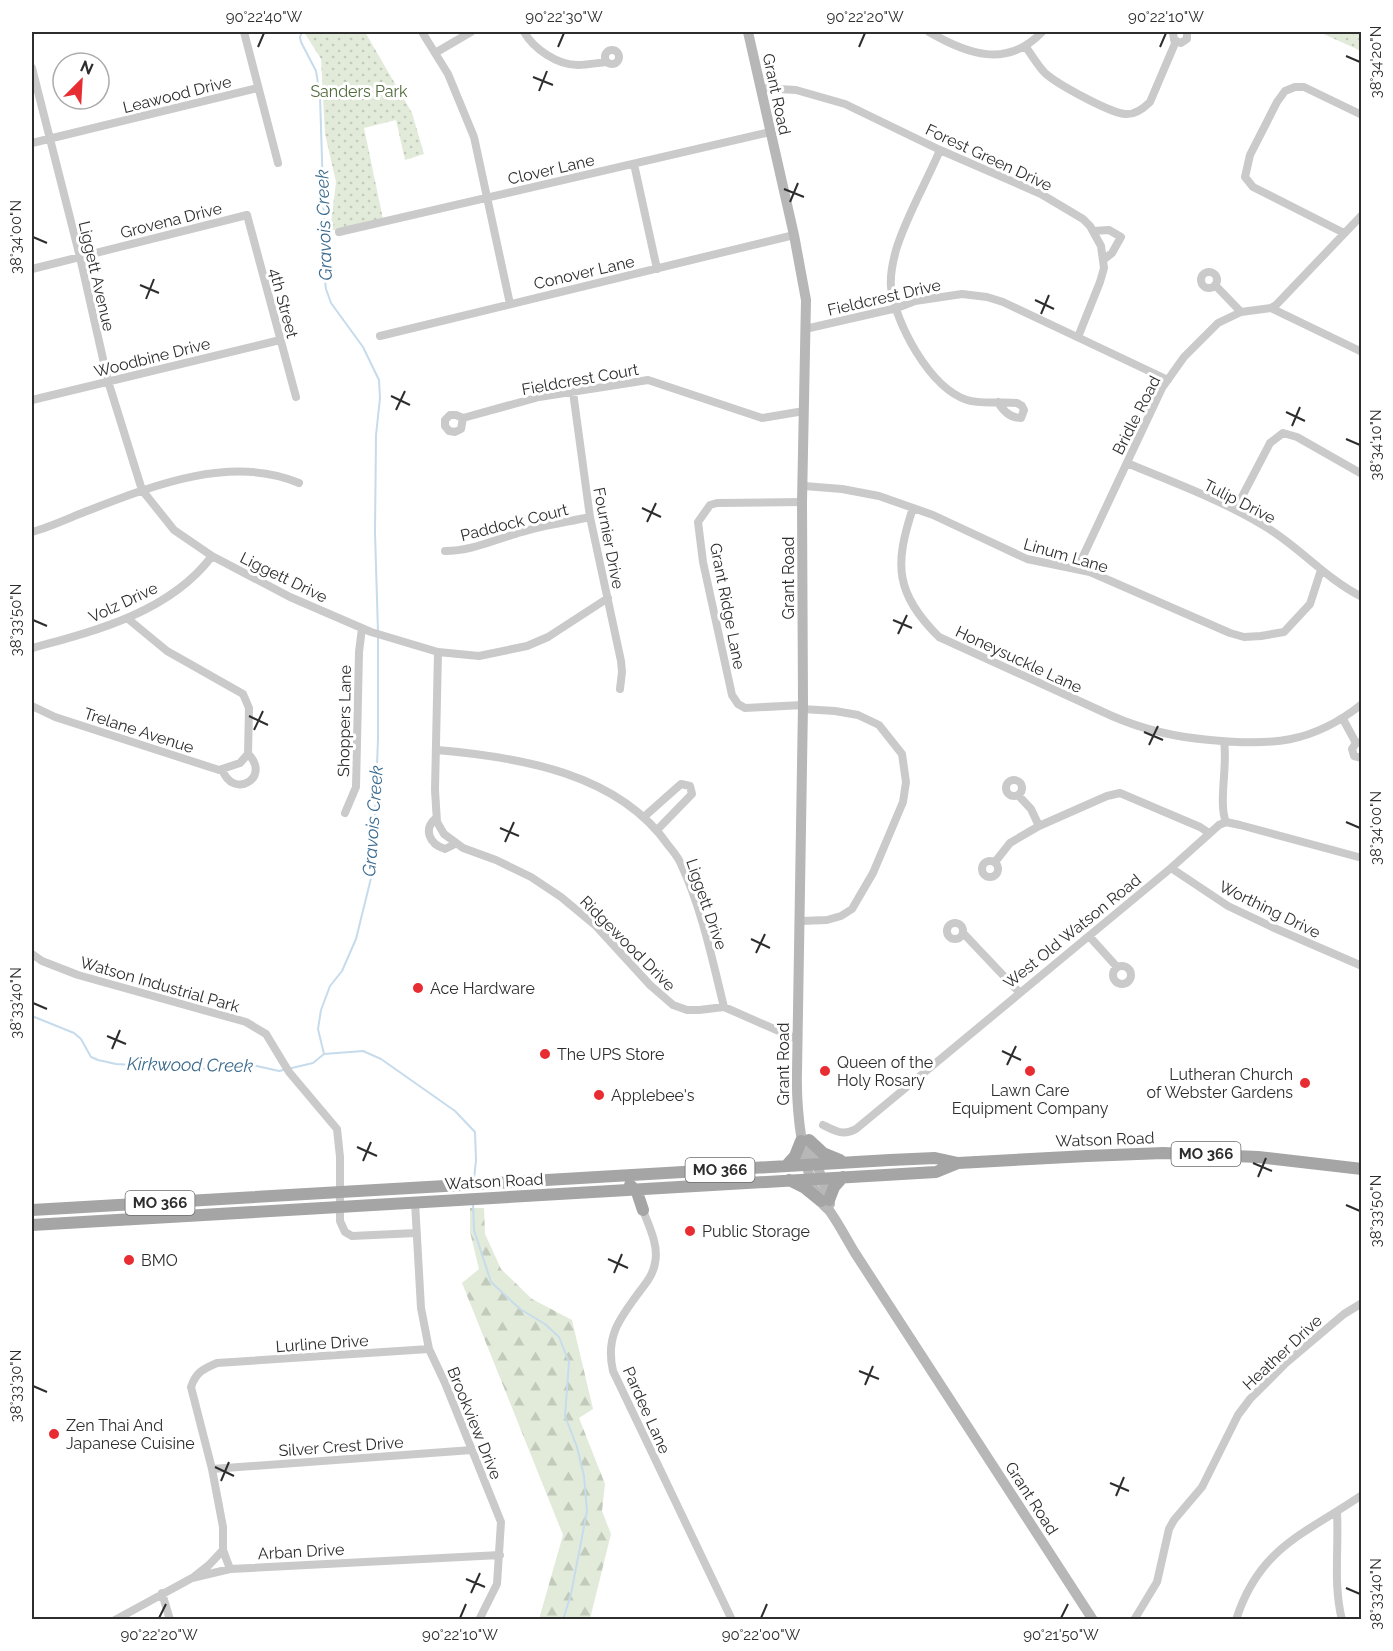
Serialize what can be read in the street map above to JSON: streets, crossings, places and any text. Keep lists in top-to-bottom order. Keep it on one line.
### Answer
{"streets":{"main road":["Watson Road","MO 366"],"street":["Leawood Drive","Grant Road","Forest Green Drive","Clover Lane","Grovena Drive","Conover Lane","Liggett Avenue","Fieldcrest Drive","4th Street","Woodbine Drive","Fieldcrest Court","Bridle Road","Tulip Drive","Paddock Court","Fournier Drive","Linum Lane","Liggett Drive","Volz Drive","Grant Ridge Lane","Honeysuckle Lane","Shoppers Lane","Trelane Avenue","Worthing Drive","West Old Watson Road","Ridgewood Drive","Watson Industrial Park","Lurline Drive","Heather Drive","Pardee Lane","Brookview Drive","Silver Crest Drive","Arban Drive"]},"crossings":[["Leawood Drive","Liggett Avenue"],["Grant Road","Forest Green Drive"],["Grant Road","Clover Lane"],["Grant Road","Conover Lane"],["Grant Road","Fieldcrest Drive"],["Grant Road","Fieldcrest Court"],["Grant Road","Linum Lane"],["Grant Road","Grant Ridge Lane"],["Grant Road","Watson Road"],["Forest Green Drive","Fieldcrest Drive"],["Grovena Drive","Liggett Avenue"],["Grovena Drive","4th Street"],["Liggett Avenue","Woodbine Drive"],["Liggett Avenue","Liggett Drive"],["Fieldcrest Drive","Bridle Road"],["4th Street","Woodbine Drive"],["Fieldcrest Court","Fournier Drive"],["Bridle Road","Tulip Drive"],["Bridle Road","Linum Lane"],["Tulip Drive","Linum Lane"],["Paddock Court","Fournier Drive"],["Fournier Drive","Liggett Drive"],["Linum Lane","Honeysuckle Lane"],["Liggett Drive","Volz Drive"],["Liggett Drive","Shoppers Lane"],["Liggett Drive","Ridgewood Drive"],["Worthing Drive","West Old Watson Road"],["Watson Industrial Park","Watson Road"],["Watson Road","Brookview Drive"],["Lurline Drive","Brookview Drive"],["Lurline Drive","Silver Crest Drive"],["Brookview Drive","Silver Crest Drive"],["Brookview Drive","Arban Drive"]],"water":["Gravois Creek","Kirkwood Creek"],"parks":["Sanders Park"],"places":["Ace Hardware","The UPS Store","Queen of the Holy Rosary","Lawn Care Equipment Company","Lutheran Church of Webster Gardens","Applebee's","Public Storage","BMO","Zen Thai And Japanese Cuisine"],"north":"top right","coordinates":["90°22'40\"W","90°22'30\"W","90°22'20\"W","90°22'10\"W","38°34'20\"N","38°34'00\"N","38°34'10\"N","38°33'50\"N","38°33'40\"N","38°33'30\"N","90°22'00\"W","90°21'50\"W"]}
